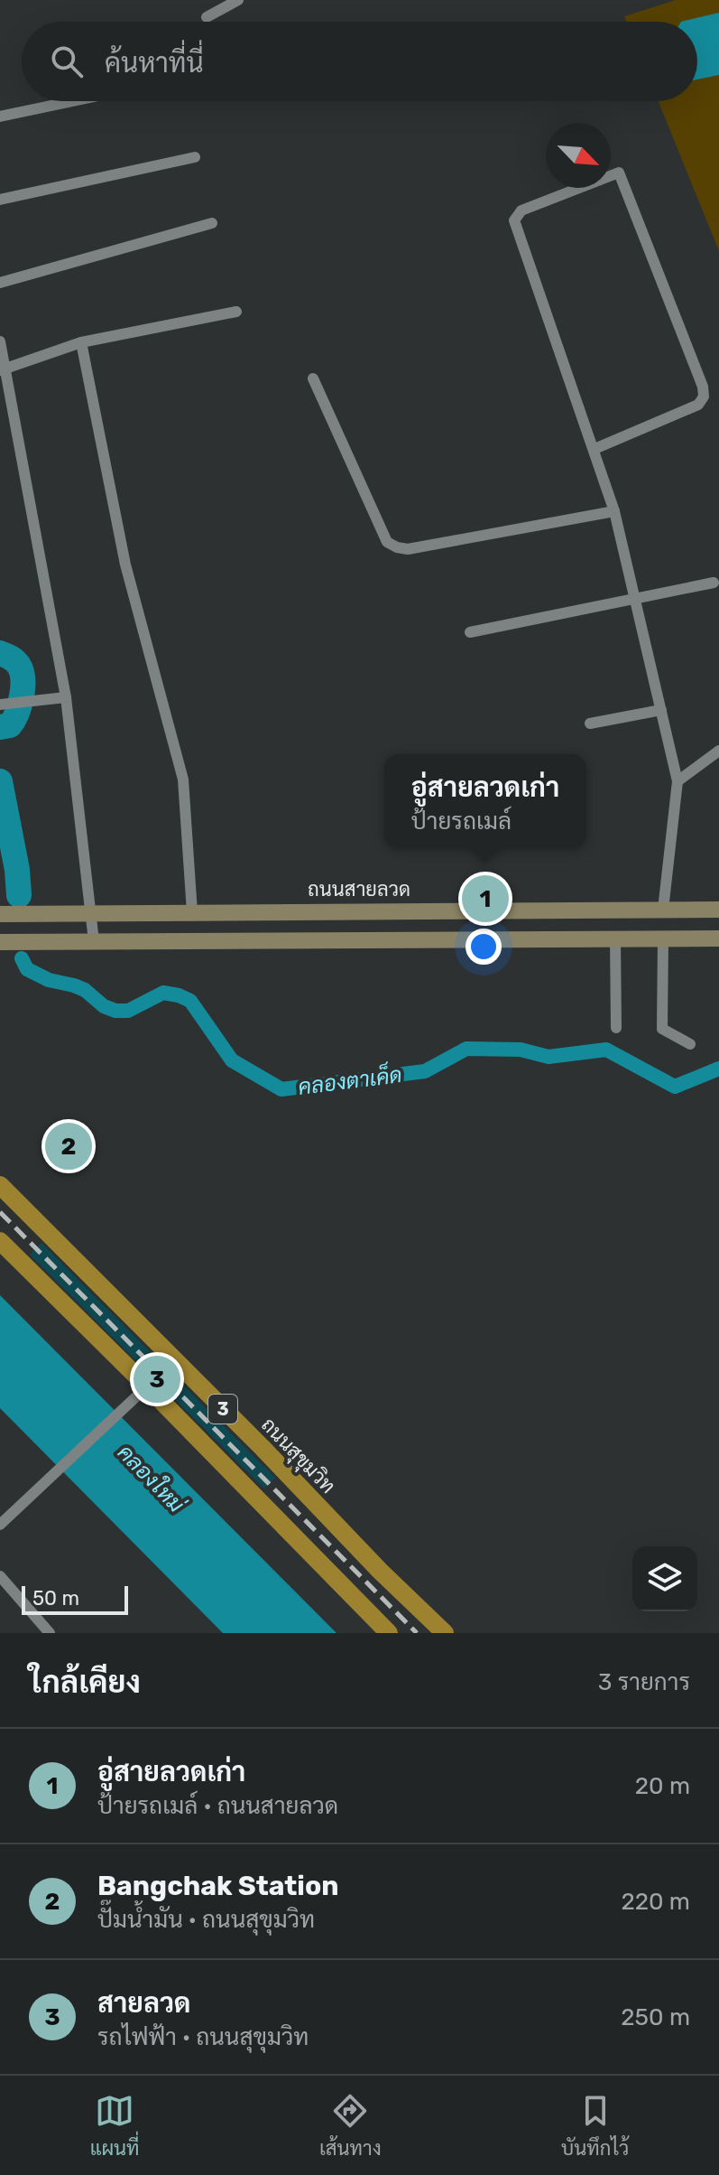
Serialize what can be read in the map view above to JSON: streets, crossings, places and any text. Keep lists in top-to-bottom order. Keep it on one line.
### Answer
{"streets":{"highway":["3","ถนนสุขุมวิท"],"main road":["ถนนสายลวด"]},"water":["คลองตาเค็ด","คลองใหม่"],"scale_bar":"50 m","north":"bottom right","page":{"search":"ค้นหาที่นี่","popup":["อู่สายลวดเก่า","ป้ายรถเมล์"],"pins":["1","2","3"],"scale":"50 m","heading":["ใกล้เคียง","3 รายการ"],"list":[{"mark":"1","name":"อู่สายลวดเก่า","note":"ป้ายรถเมล์ · ถนนสายลวด","value":"20 m"},{"mark":"2","name":"Bangchak Station","note":"ปั๊มน้ำมัน · ถนนสุขุมวิท","value":"220 m"},{"mark":"3","name":"สายลวด","note":"รถไฟฟ้า · ถนนสุขุมวิท","value":"250 m"}],"nav":["แผนที่","เส้นทาง","บันทึกไว้"]}}
